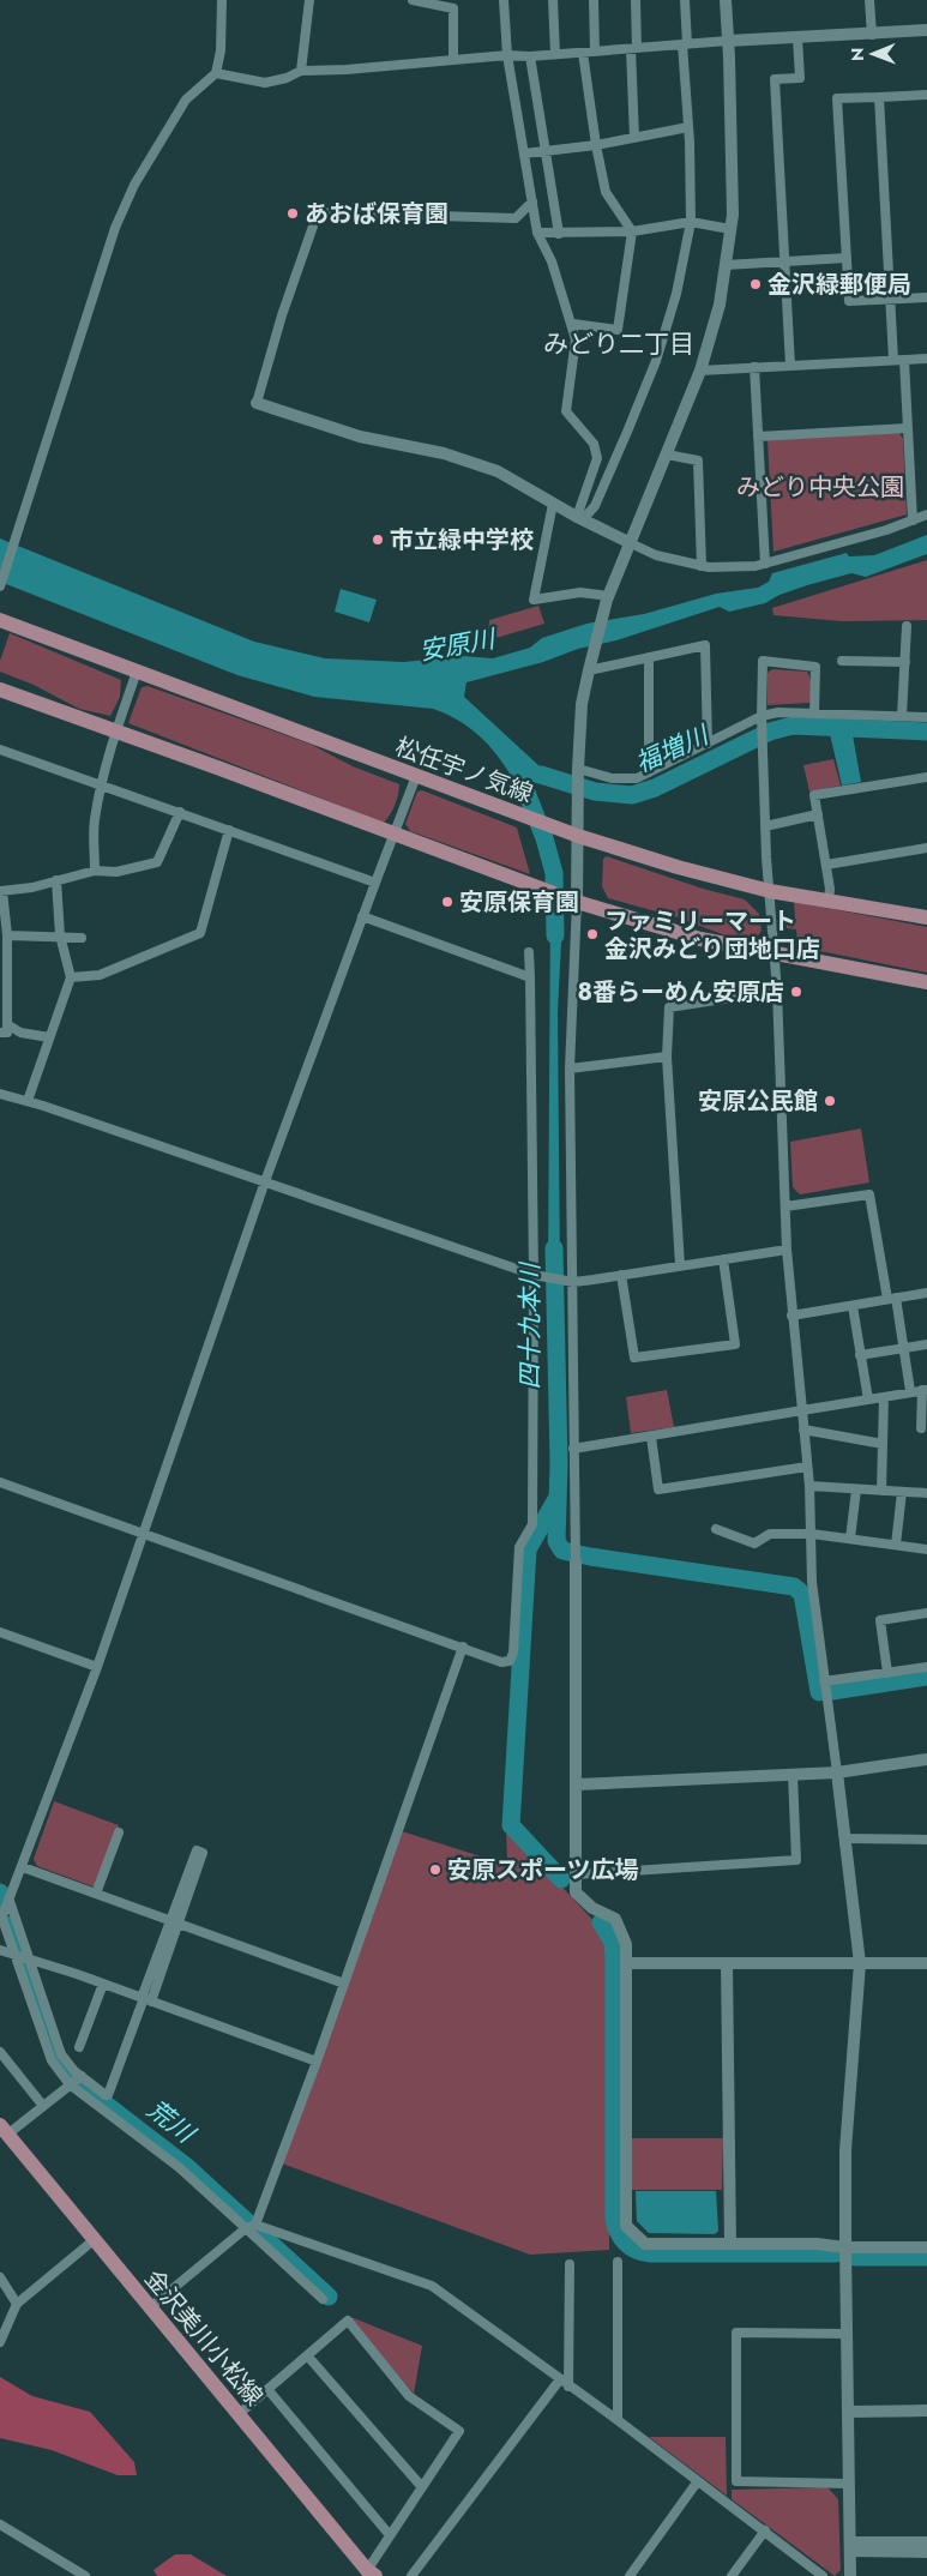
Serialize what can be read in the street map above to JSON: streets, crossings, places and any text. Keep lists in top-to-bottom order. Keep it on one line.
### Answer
{"streets":{"main road":["松任宇ノ気線","金沢美川小松線"]},"districts":["みどり二丁目"],"water":["安原川","福増川","四十九本川","荒川"],"parks":["みどり中央公園"],"places":["あおば保育園","金沢緑郵便局","市立緑中学校","安原保育園","ファミリーマート 金沢みどり団地口店","8番らーめん安原店","安原公民館","安原スポーツ広場"],"north":"left"}
